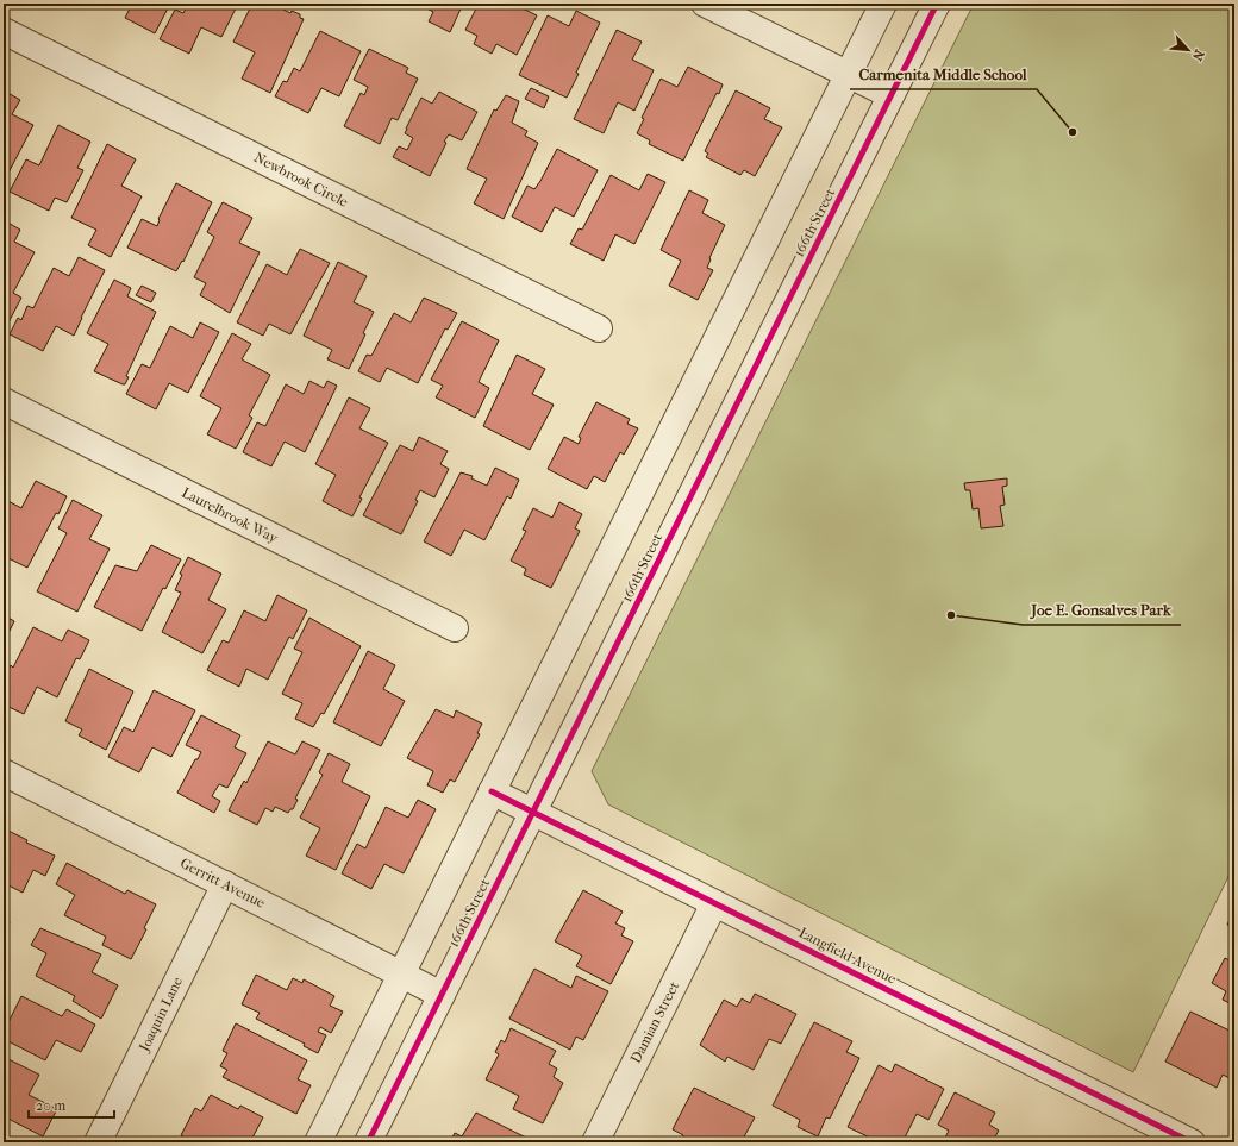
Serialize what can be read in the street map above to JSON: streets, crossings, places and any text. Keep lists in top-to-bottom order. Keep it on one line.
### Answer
{"streets":{"street":["Newbrook Circle","166th Street","Laurelbrook Way","Gerritt Avenue","Langfield Avenue","Joaquin Lane","Damian Street"]},"crossings":[["166th Street","Gerritt Avenue"],["166th Street","Langfield Avenue"],["Gerritt Avenue","Joaquin Lane"],["Langfield Avenue","Damian Street"]],"places":["Carmenita Middle School","Joe E. Gonsalves Park"],"scale_bar":"20 m","north":"bottom right"}
